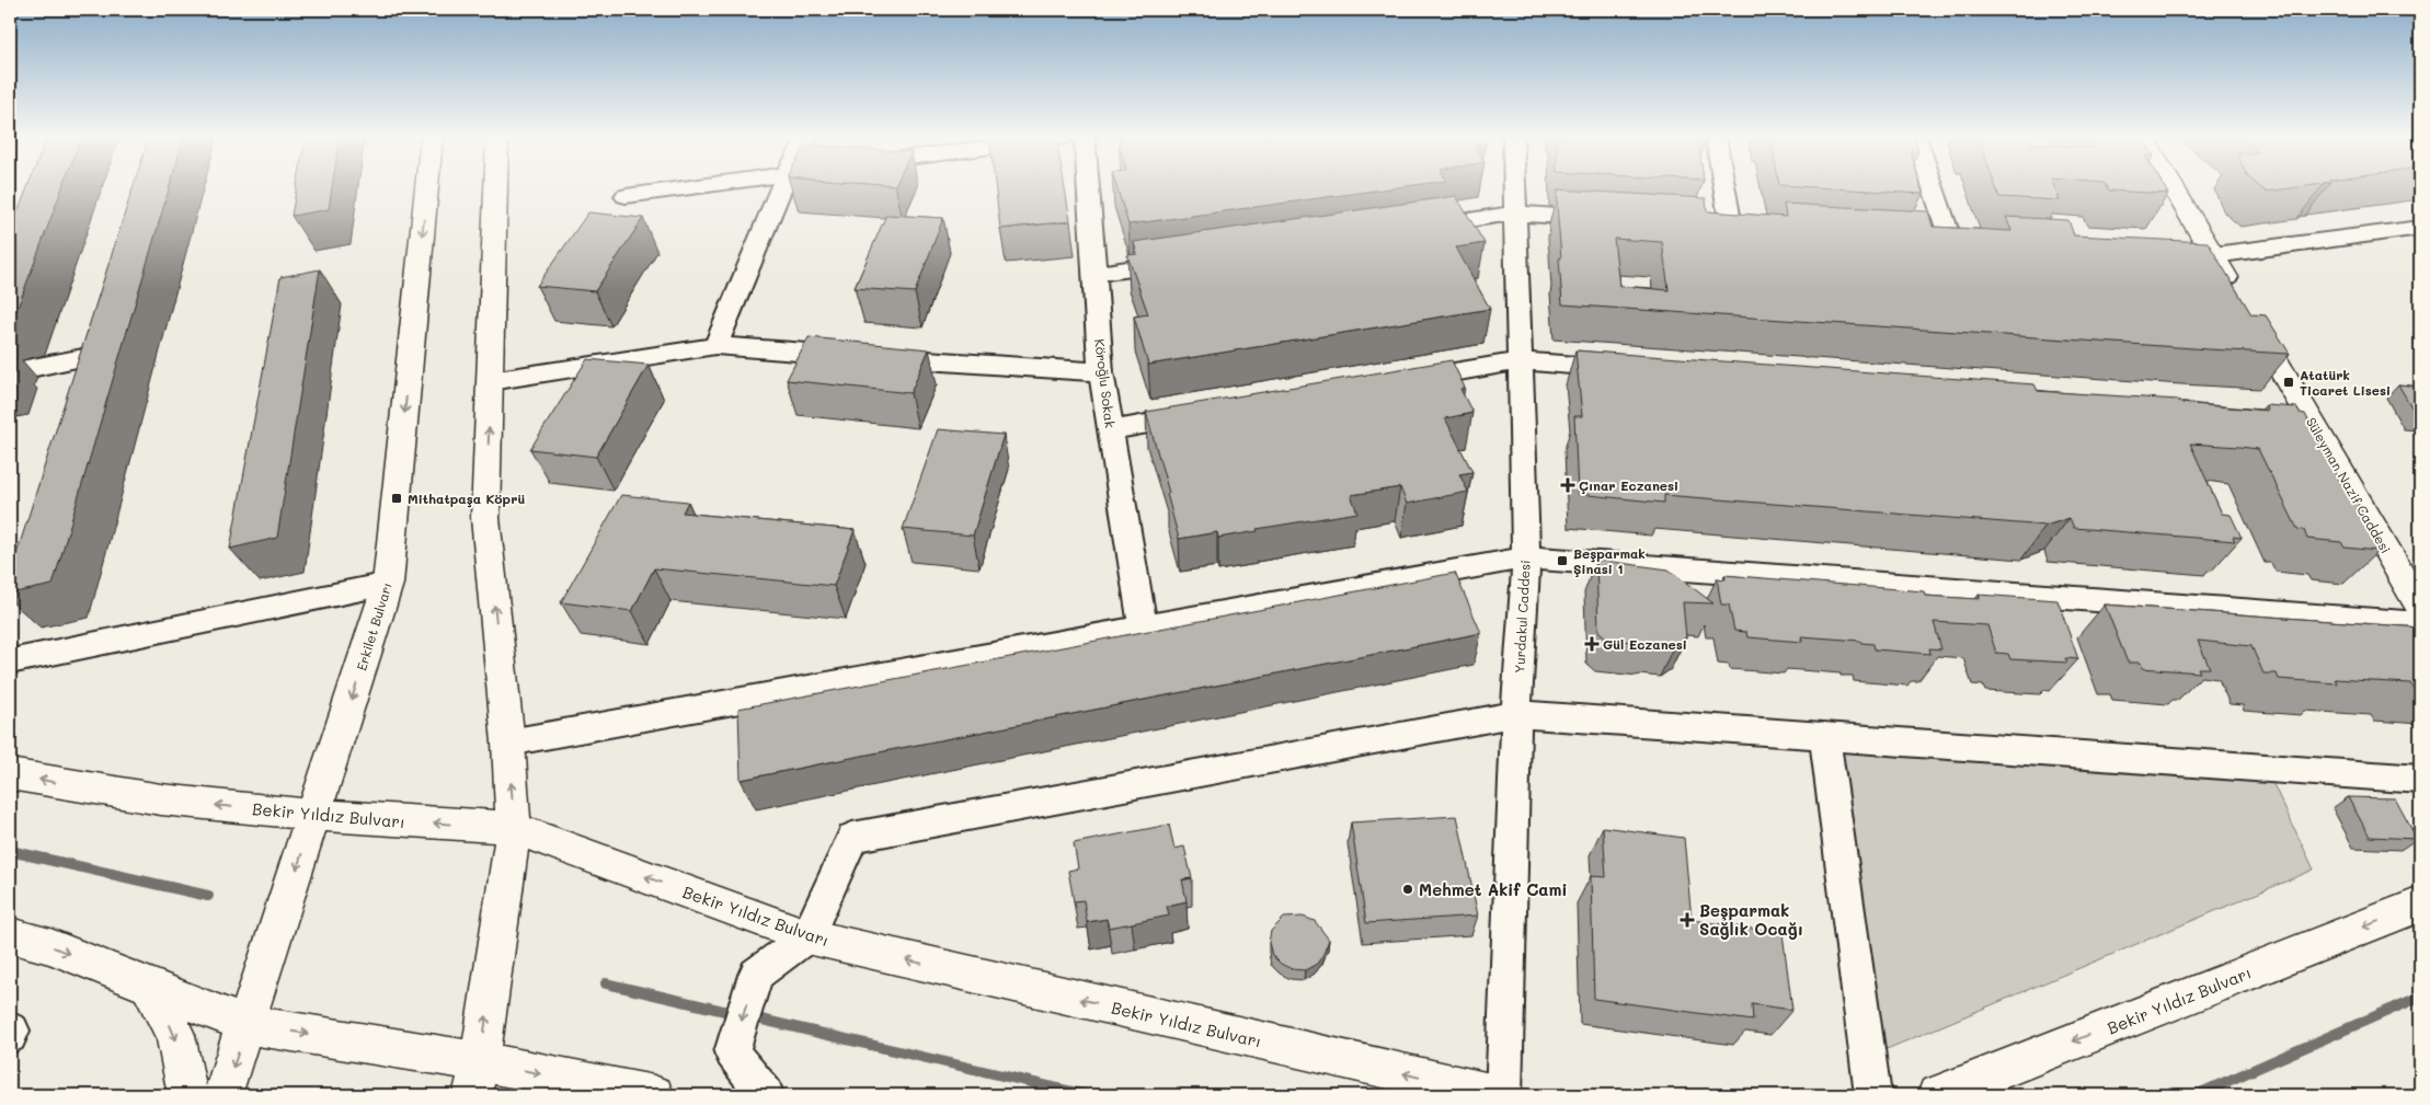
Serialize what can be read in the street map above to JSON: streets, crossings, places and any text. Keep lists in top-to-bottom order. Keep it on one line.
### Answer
{"streets":{"main road":["Süleyman Nazif Caddesi","Erkilet Bulvarı","Bekir Yıldız Bulvarı"],"street":["Köroğlu Sokak","Yurdakul Caddesi"]},"crossings":[["Yurdakul Caddesi","Bekir Yıldız Bulvarı"],["Erkilet Bulvarı","Bekir Yıldız Bulvarı"]],"places":{"transit":["Atatürk Ticaret Lisesi","Mithatpaşa Köprü","Beşparmak Şinasi 1"],"health":["Çınar Eczanesi","Gül Eczanesi","Beşparmak Sağlık Ocağı"],"other":["Mehmet Akif Cami"]}}
